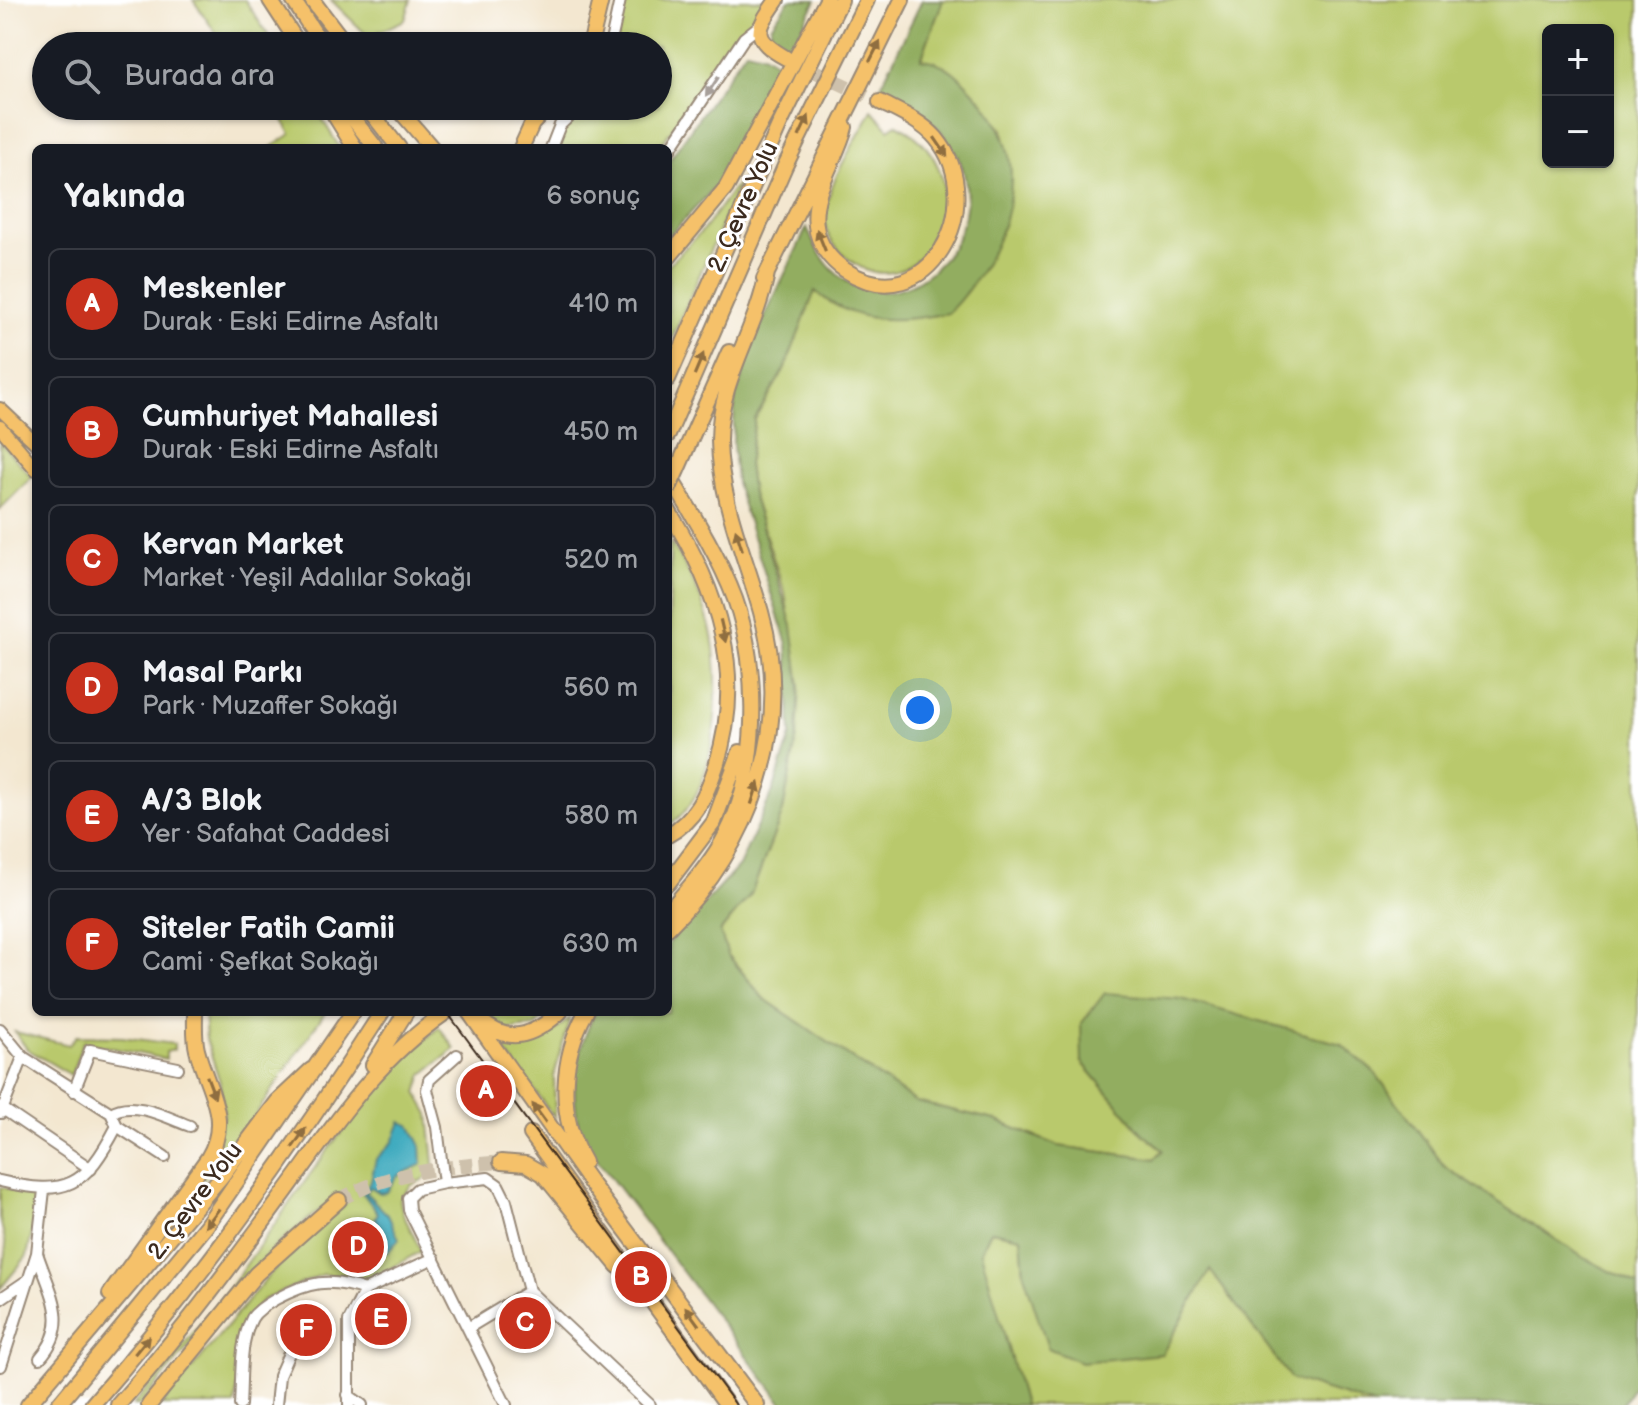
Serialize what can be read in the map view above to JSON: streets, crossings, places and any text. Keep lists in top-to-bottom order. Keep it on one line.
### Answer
{"streets":{"highway":["2. Çevre Yolu"]},"page":{"map_buttons":["+","−"],"search":"Burada ara","heading":["Yakında","6 sonuç"],"list":[{"mark":"A","name":"Meskenler","note":"Durak · Eski Edirne Asfaltı","value":"410 m"},{"mark":"B","name":"Cumhuriyet Mahallesi","note":"Durak · Eski Edirne Asfaltı","value":"450 m"},{"mark":"C","name":"Kervan Market","note":"Market · Yeşil Adalılar Sokağı","value":"520 m"},{"mark":"D","name":"Masal Parkı","note":"Park · Muzaffer Sokağı","value":"560 m"},{"mark":"E","name":"A/3 Blok","note":"Yer · Safahat Caddesi","value":"580 m"},{"mark":"F","name":"Siteler Fatih Camii","note":"Cami · Şefkat Sokağı","value":"630 m"}],"pins":["A","D","B","E","C","F"]}}
